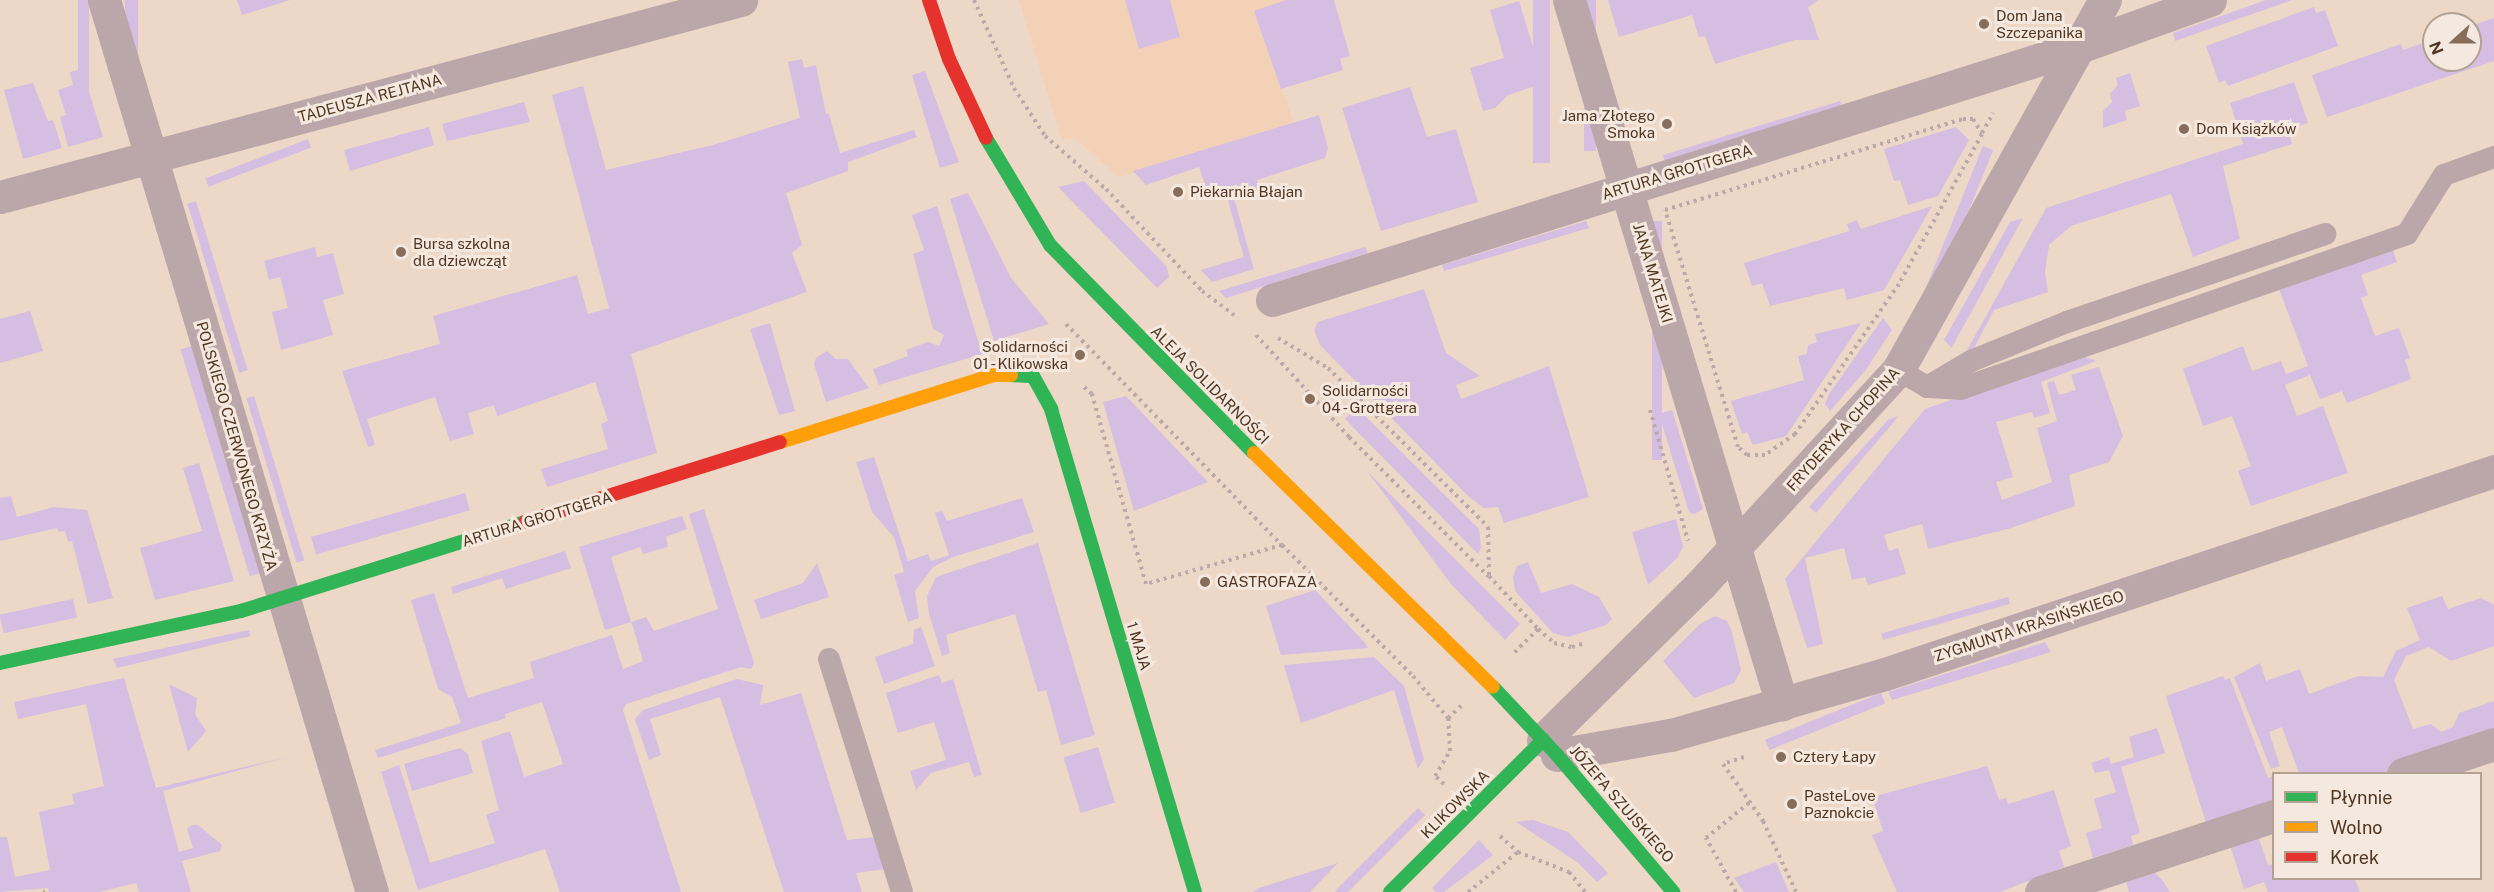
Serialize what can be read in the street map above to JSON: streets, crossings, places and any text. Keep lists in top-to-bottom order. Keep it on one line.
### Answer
{"streets":{"street":["TADEUSZA REJTANA","ARTURA GROTTGERA","JANA MATEJKI","ALEJA SOLIDARNOŚCI","FRYDERYKA CHOPINA","POLSKIEGO CZERWONEGO KRZYŻA","ZYGMUNTA KRASIŃSKIEGO","1 MAJA","KLIKOWSKA","JÓZEFA SZUJSKIEGO"]},"crossings":[["TADEUSZA REJTANA","POLSKIEGO CZERWONEGO KRZYŻA"],["ARTURA GROTTGERA","JANA MATEJKI"],["ARTURA GROTTGERA","FRYDERYKA CHOPINA"],["ARTURA GROTTGERA","POLSKIEGO CZERWONEGO KRZYŻA"],["ARTURA GROTTGERA","1 MAJA"],["JANA MATEJKI","FRYDERYKA CHOPINA"],["JANA MATEJKI","ZYGMUNTA KRASIŃSKIEGO"],["ALEJA SOLIDARNOŚCI","FRYDERYKA CHOPINA"],["ALEJA SOLIDARNOŚCI","ZYGMUNTA KRASIŃSKIEGO"],["ALEJA SOLIDARNOŚCI","KLIKOWSKA"],["ALEJA SOLIDARNOŚCI","JÓZEFA SZUJSKIEGO"],["FRYDERYKA CHOPINA","ZYGMUNTA KRASIŃSKIEGO"],["FRYDERYKA CHOPINA","KLIKOWSKA"],["FRYDERYKA CHOPINA","JÓZEFA SZUJSKIEGO"],["ZYGMUNTA KRASIŃSKIEGO","KLIKOWSKA"],["ZYGMUNTA KRASIŃSKIEGO","JÓZEFA SZUJSKIEGO"],["KLIKOWSKA","JÓZEFA SZUJSKIEGO"]],"places":["Dom Jana Szczepanika","Jama Złotego Smoka","Dom Książków","Piekarnia Błajan","Bursa szkolna dla dziewcząt","Solidarności 01 - Klikowska","Solidarności 04 - Grottgera","GASTROFAZA","Cztery Łapy","PasteLove Paznokcie"],"legend":["Płynnie","Wolno","Korek"],"north":"left"}
